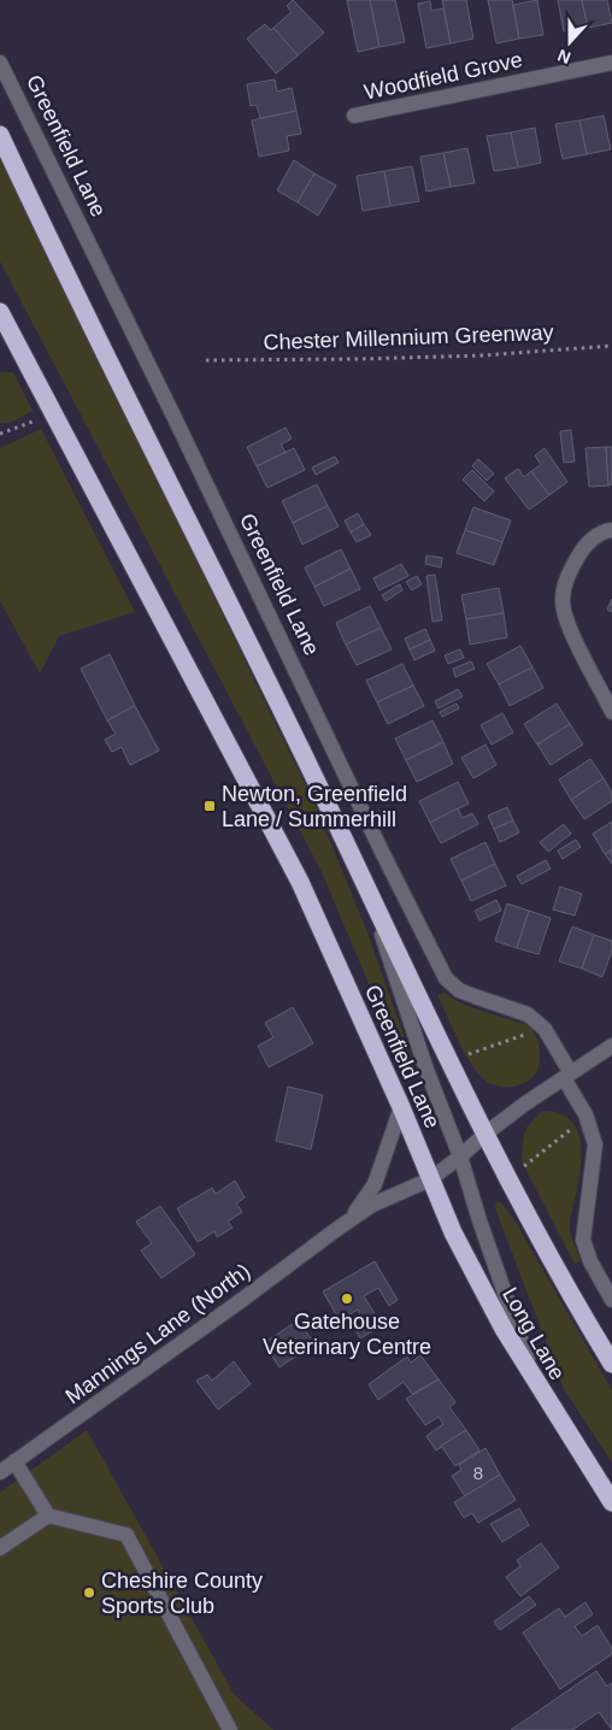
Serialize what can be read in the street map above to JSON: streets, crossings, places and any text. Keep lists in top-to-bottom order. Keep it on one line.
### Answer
{"streets":{"highway":["Greenfield Lane","Long Lane"],"street":["Woodfield Grove","Mannings Lane (North)"],"path":["Chester Millennium Greenway"]},"crossings":[["Greenfield Lane","Mannings Lane (North)"],["Greenfield Lane","Long Lane"],["Mannings Lane (North)","Long Lane"]],"places":{"transit":["Newton, Greenfield Lane / Summerhill"],"other":["Gatehouse Veterinary Centre","Cheshire County Sports Club"]},"house_numbers":["8"],"north":"bottom"}
